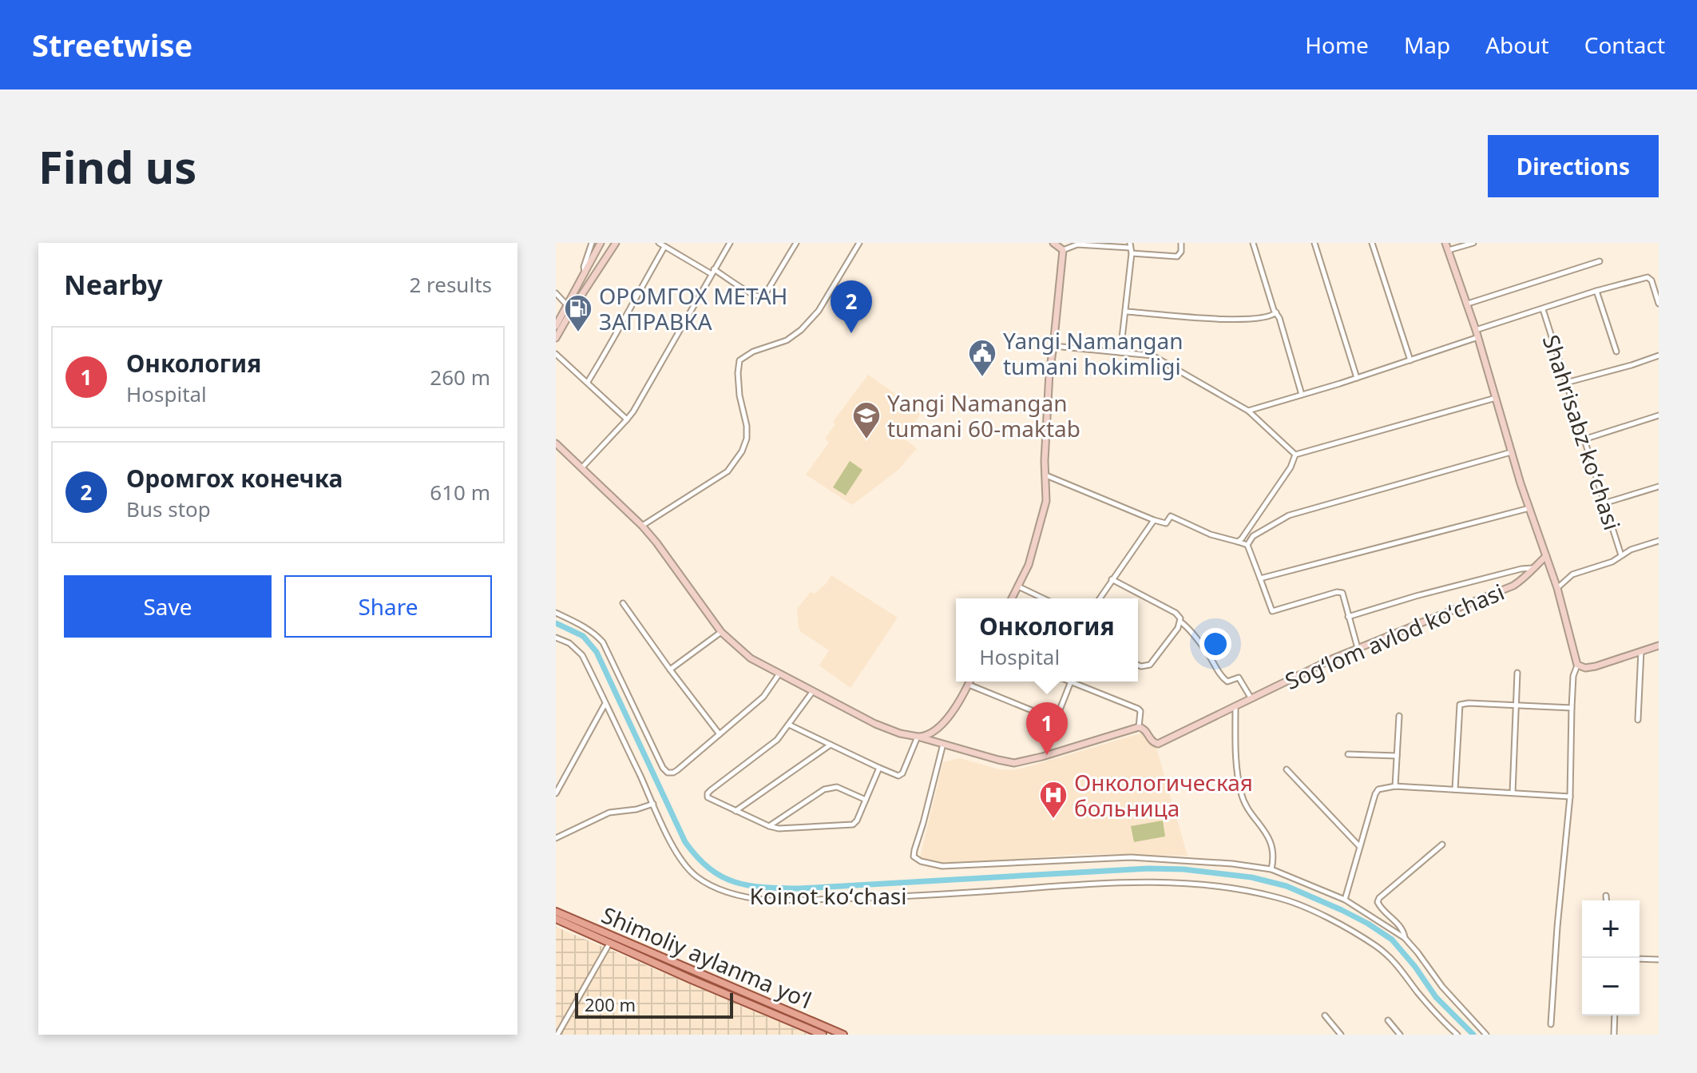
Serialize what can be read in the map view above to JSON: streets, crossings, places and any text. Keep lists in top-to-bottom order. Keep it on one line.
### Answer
{"streets":{"main road":["Shimoliy aylanma yoʻl"],"street":["Shahrisabz koʻchasi","Sogʻlom avlod koʻchasi","Koinot koʻchasi"]},"places":{"fuel station":["ОРОМГОХ МЕТАН ЗАПРАВКА"],"public building":["Yangi Namangan tumani hokimligi"],"school or university":["Yangi Namangan tumani 60-maktab"],"hospital":["Онкологическая больница"]},"scale_bar":"200 m","page":{"header":"Streetwise","nav":["Home","Map","About","Contact"],"buttons":["Directions",["Save","Share"]],"title":"Find us","heading":["Nearby","2 results"],"pins":["2","1"],"list":[{"mark":"1","name":"Онкология","note":"Hospital","value":"260 m"},{"mark":"2","name":"Оромгох конечка","note":"Bus stop","value":"610 m"}],"popup":["Онкология","Hospital"],"map_buttons":["+","−"],"scale":"200 m"}}
